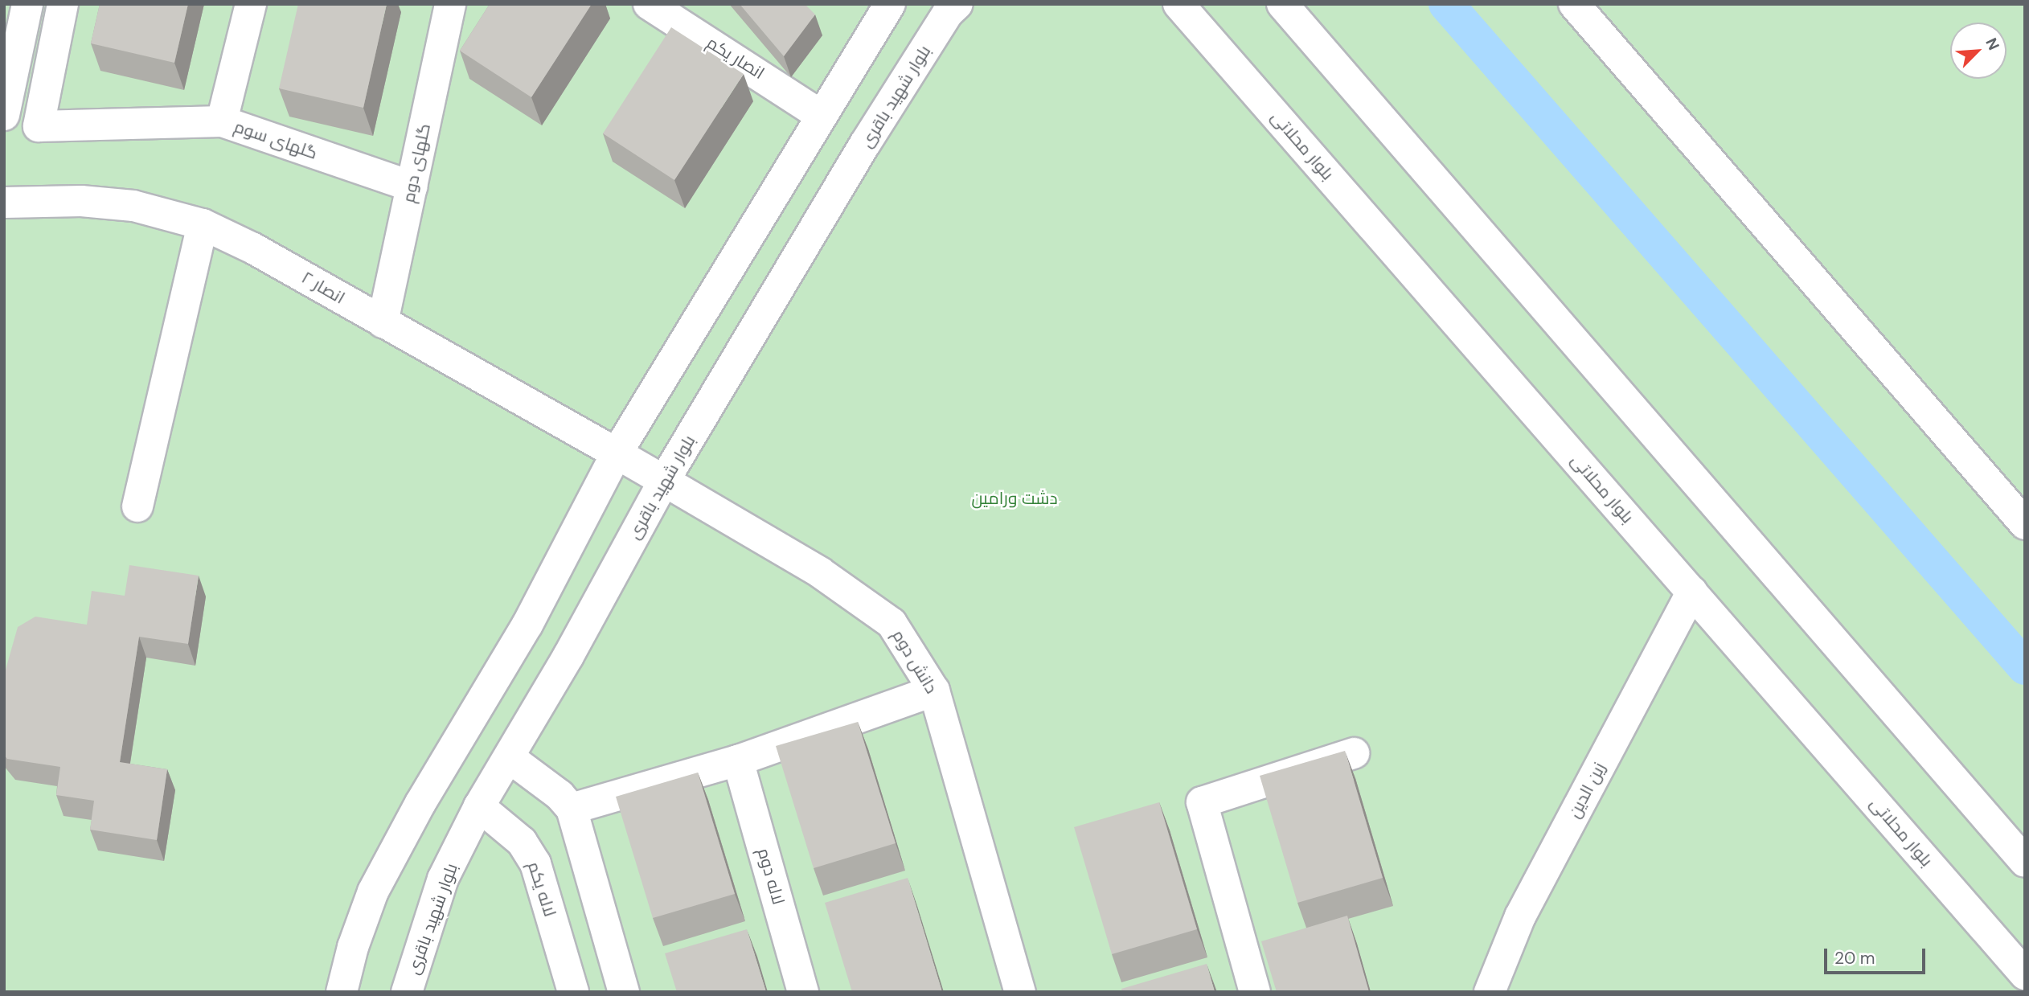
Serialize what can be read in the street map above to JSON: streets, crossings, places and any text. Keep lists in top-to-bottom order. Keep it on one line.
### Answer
{"streets":{"street":["انصار یکم","بلوار شهید باقری","گلهای سوم","بلوار محلاتی","گلهای دوم","انصار ۲","دانش دوم","زین الدین","لاله دوم","لاله یکم"]},"crossings":[["بلوار شهید باقری","دانش دوم"],["بلوار شهید باقری","لاله یکم"],["گلهای سوم","گلهای دوم"],["بلوار محلاتی","زین الدین"],["گلهای دوم","انصار ۲"],["انصار ۲","دانش دوم"]],"parks":["دشت ورامین"],"scale_bar":"20 m","north":"top right"}
